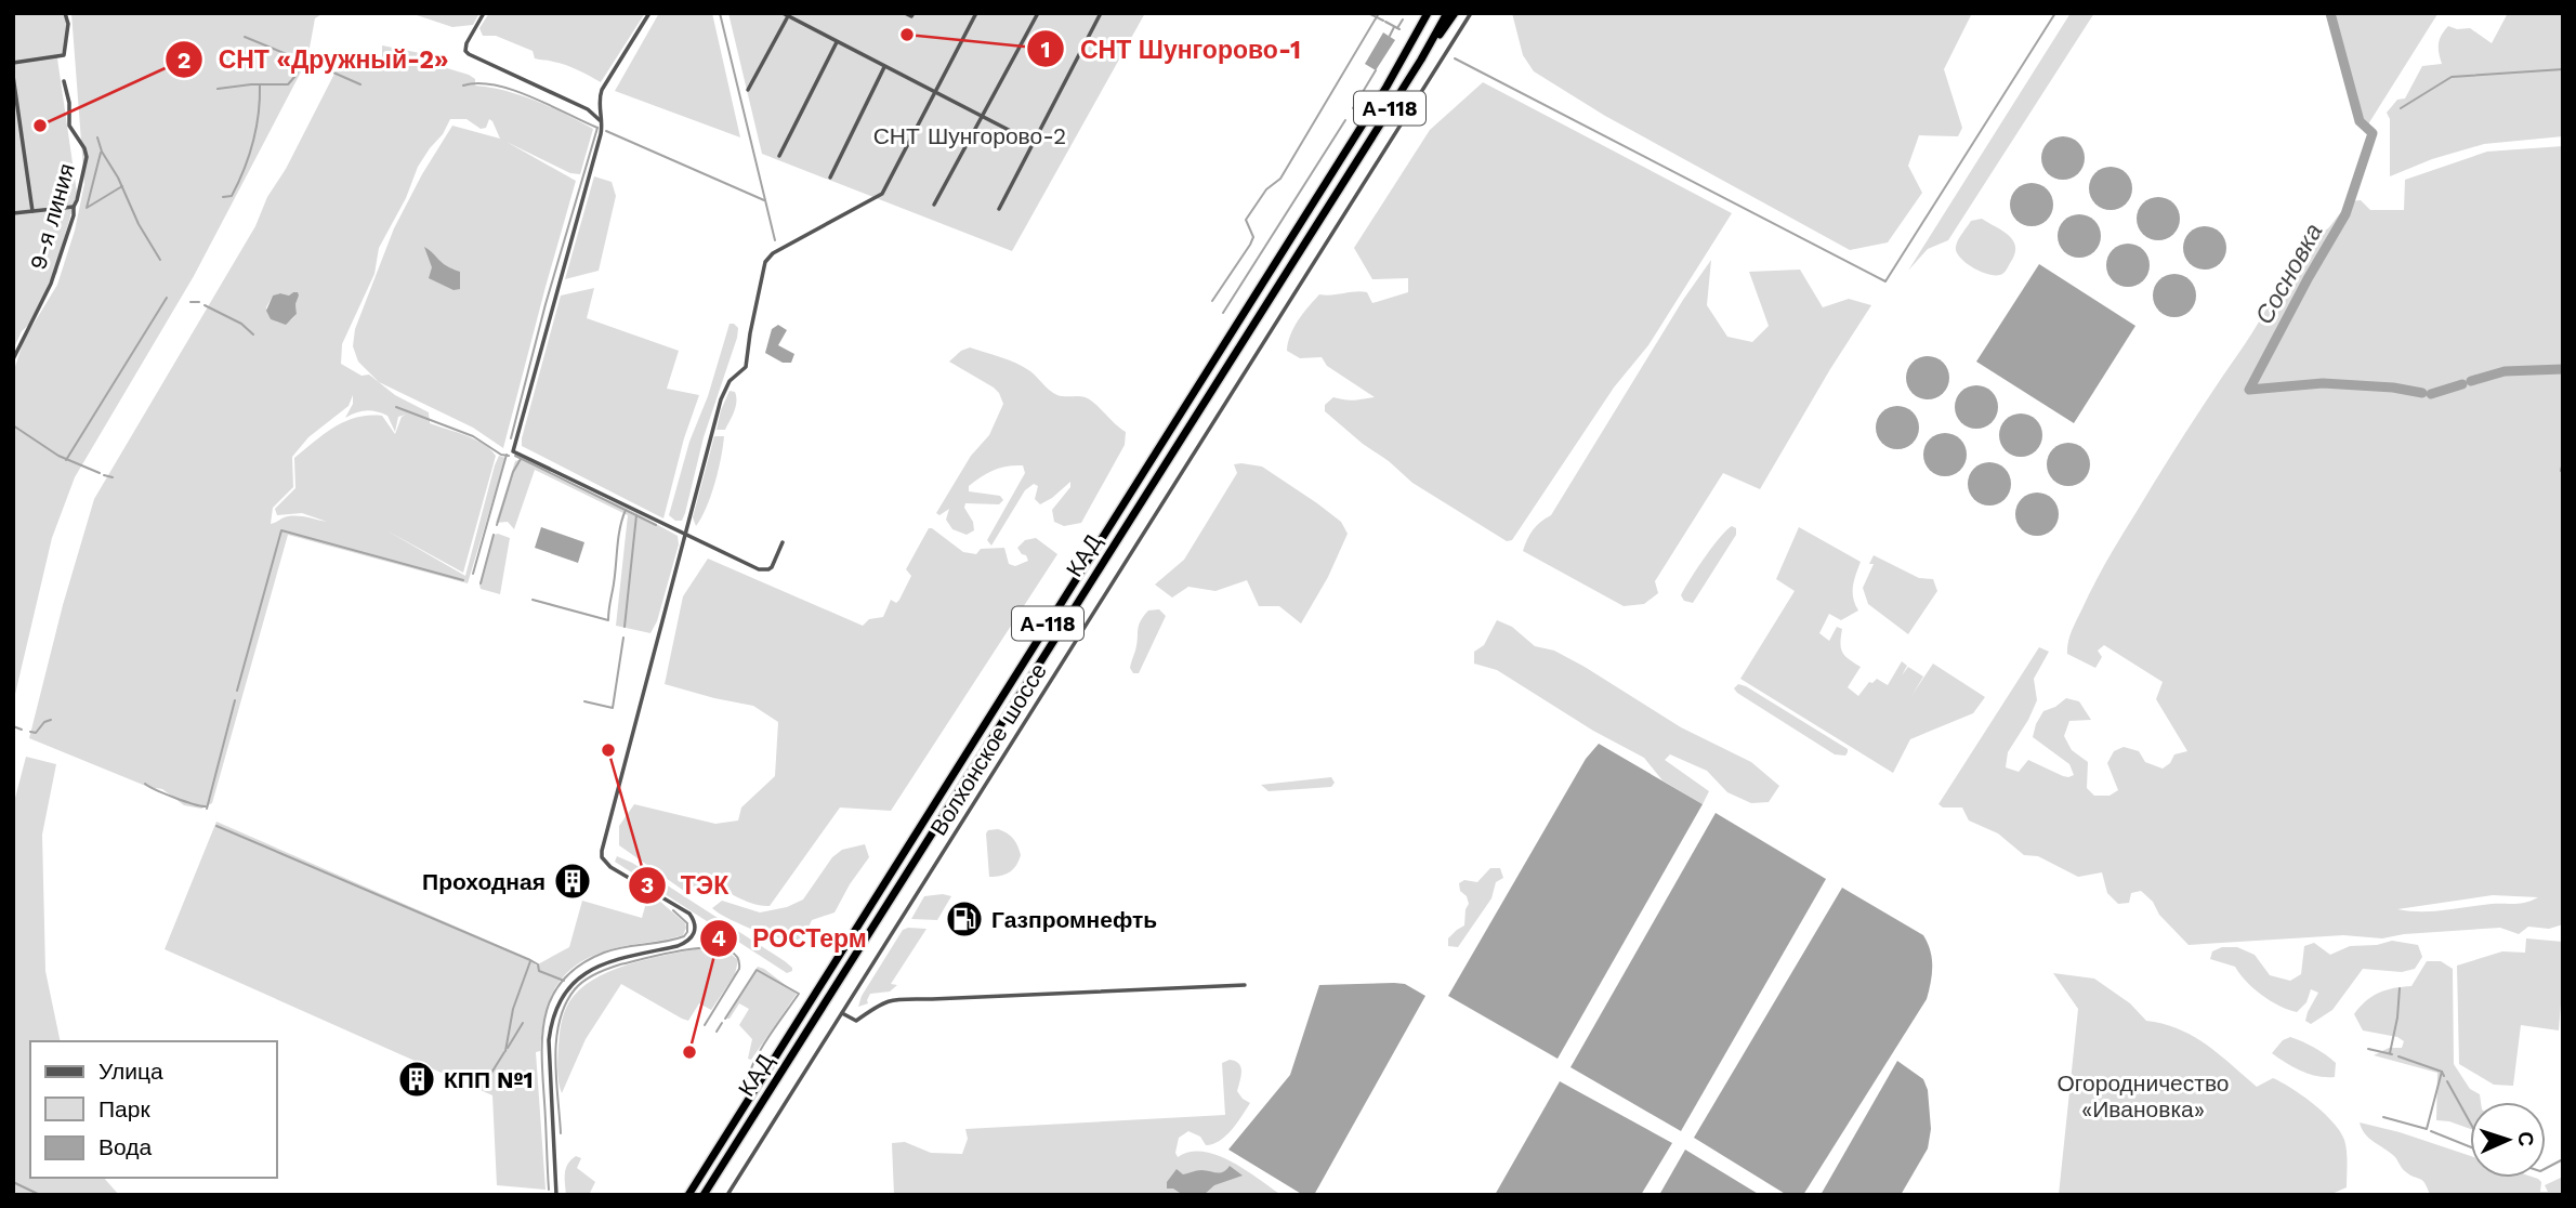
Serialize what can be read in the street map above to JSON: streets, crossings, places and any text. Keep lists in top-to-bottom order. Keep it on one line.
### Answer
{"streets":{"highway":["А-118","КАД"],"street":["9-я линия","Волхонское шоссе"]},"water":["Сосновка"],"parks":["СНТ Шунгорово-2","Огородничество «Ивановка»"],"places":{"other":["СНТ Шунгорово-1","СНТ «Дружный-2»","ТЭК","РОСТерм"],"building":["Проходная","КПП №1"],"fuel station":["Газпромнефть"]},"legend":["Улица","Парк","Вода"],"north":"right"}
